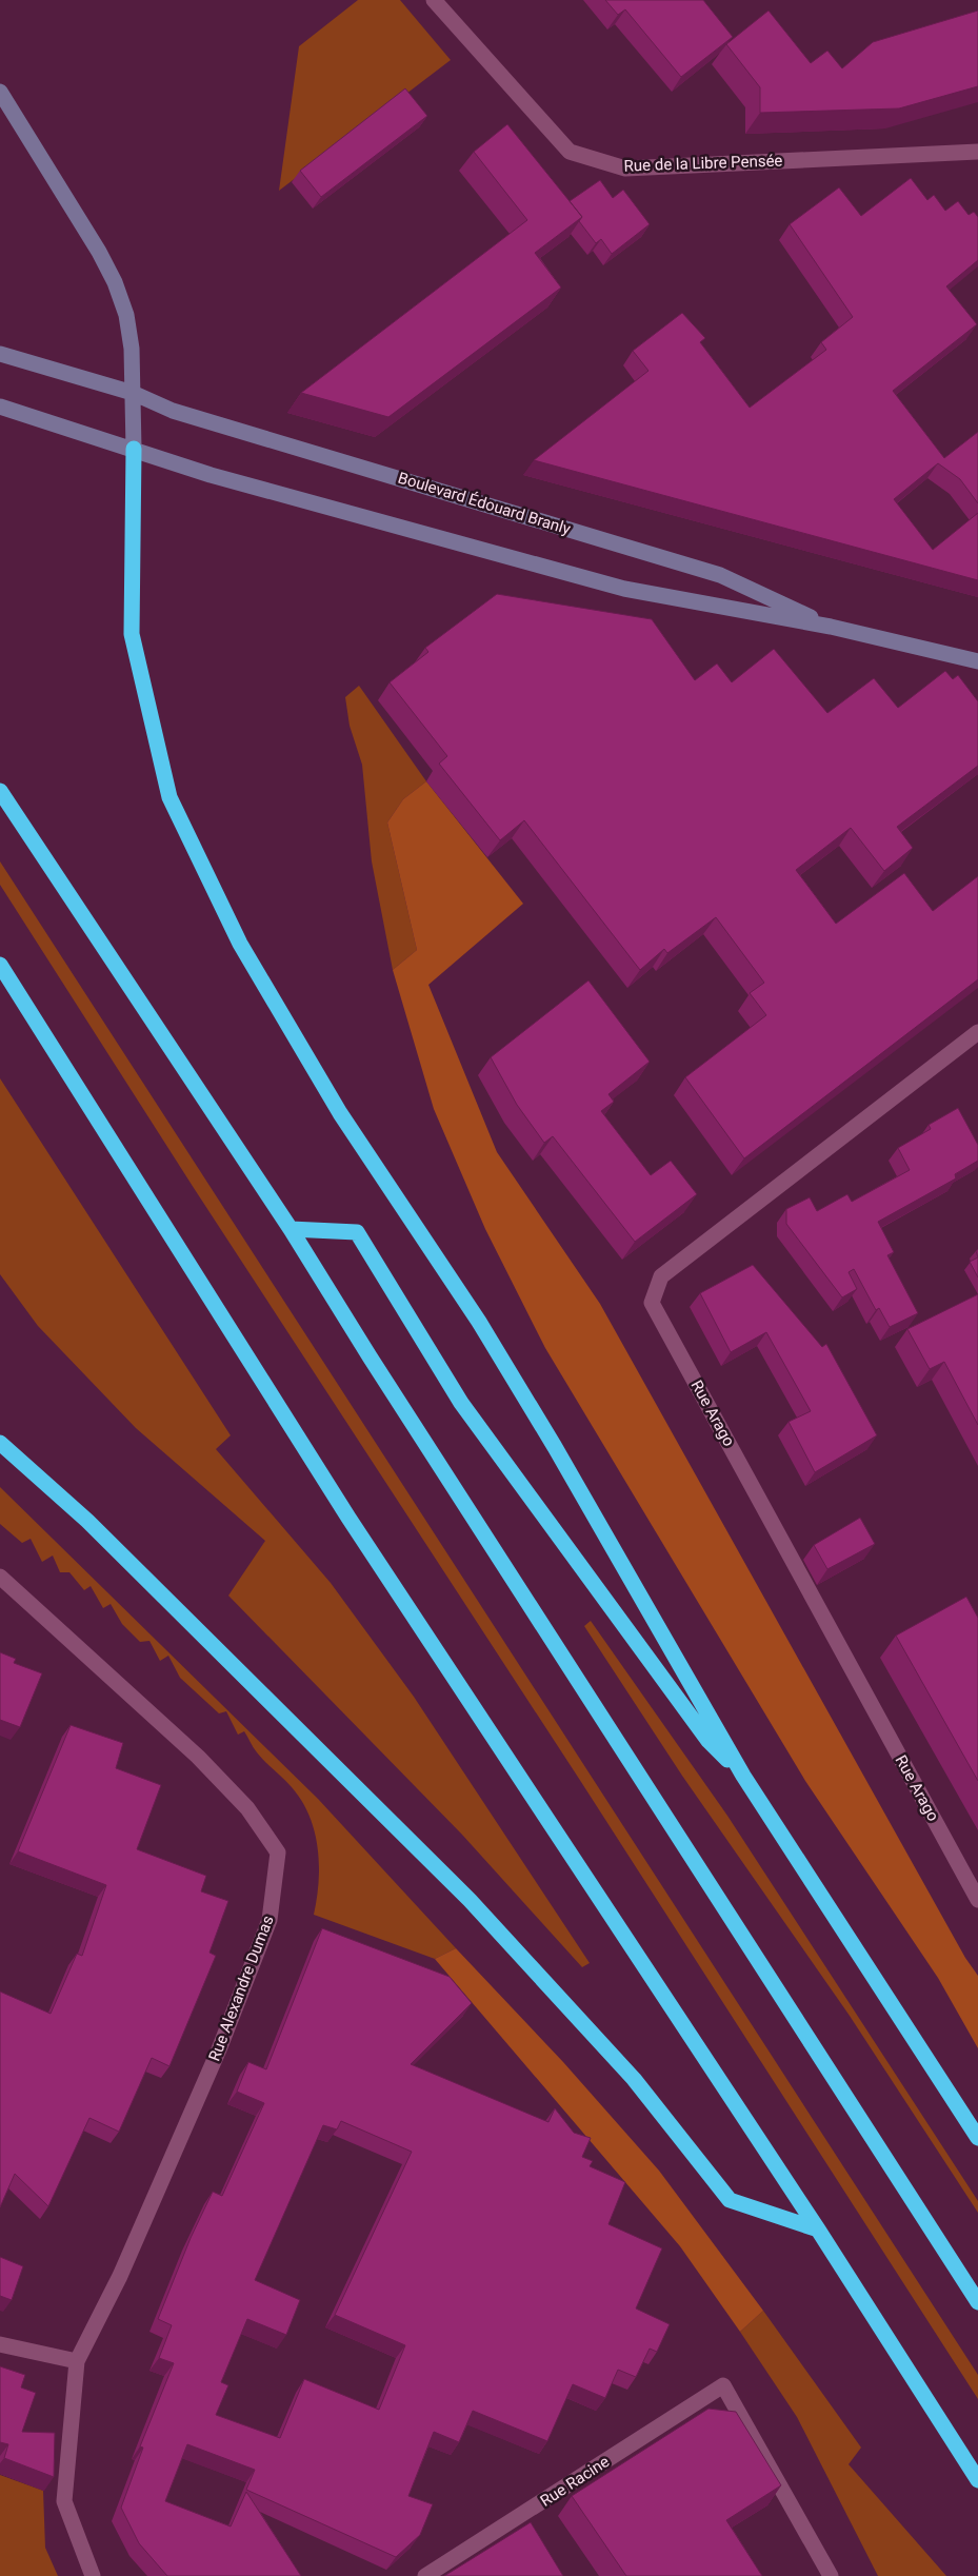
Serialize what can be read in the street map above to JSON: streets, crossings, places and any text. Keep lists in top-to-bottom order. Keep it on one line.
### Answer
{"streets":{"street":["Rue de la Libre Pensée","Boulevard Édouard Branly","Rue Arago","Rue Alexandre Dumas","Rue Racine"]}}
